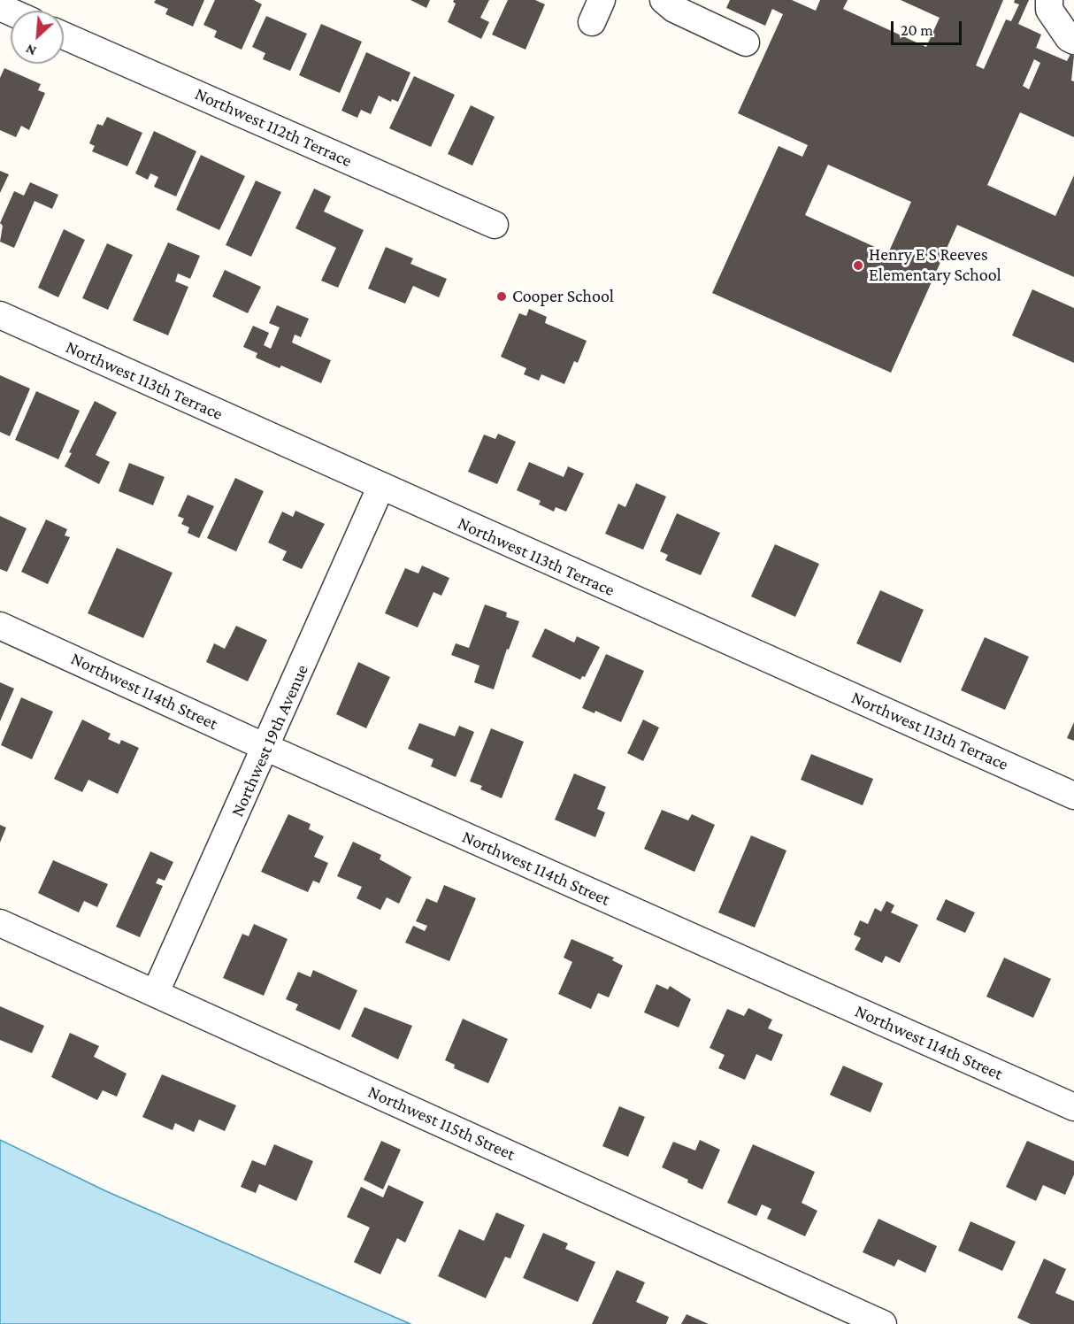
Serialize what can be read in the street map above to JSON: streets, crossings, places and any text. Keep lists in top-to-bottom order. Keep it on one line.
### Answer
{"streets":{"street":["Northwest 112th Terrace","Northwest 113th Terrace","Northwest 114th Street","Northwest 19th Avenue","Northwest 115th Street"]},"crossings":[["Northwest 113th Terrace","Northwest 19th Avenue"],["Northwest 114th Street","Northwest 19th Avenue"],["Northwest 19th Avenue","Northwest 115th Street"]],"places":["Henry E S Reeves Elementary School","Cooper School"],"scale_bar":"20 m","north":"bottom left"}
